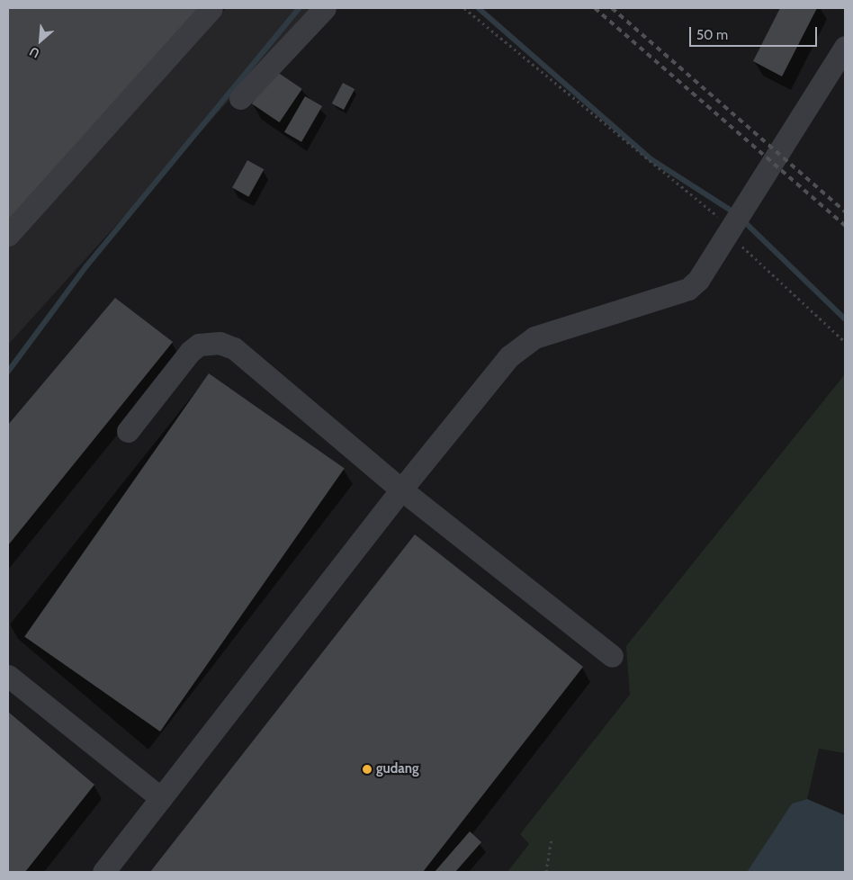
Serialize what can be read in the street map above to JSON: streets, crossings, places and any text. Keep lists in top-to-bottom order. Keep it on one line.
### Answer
{"places":["gudang"],"scale_bar":"50 m","north":"bottom left"}
